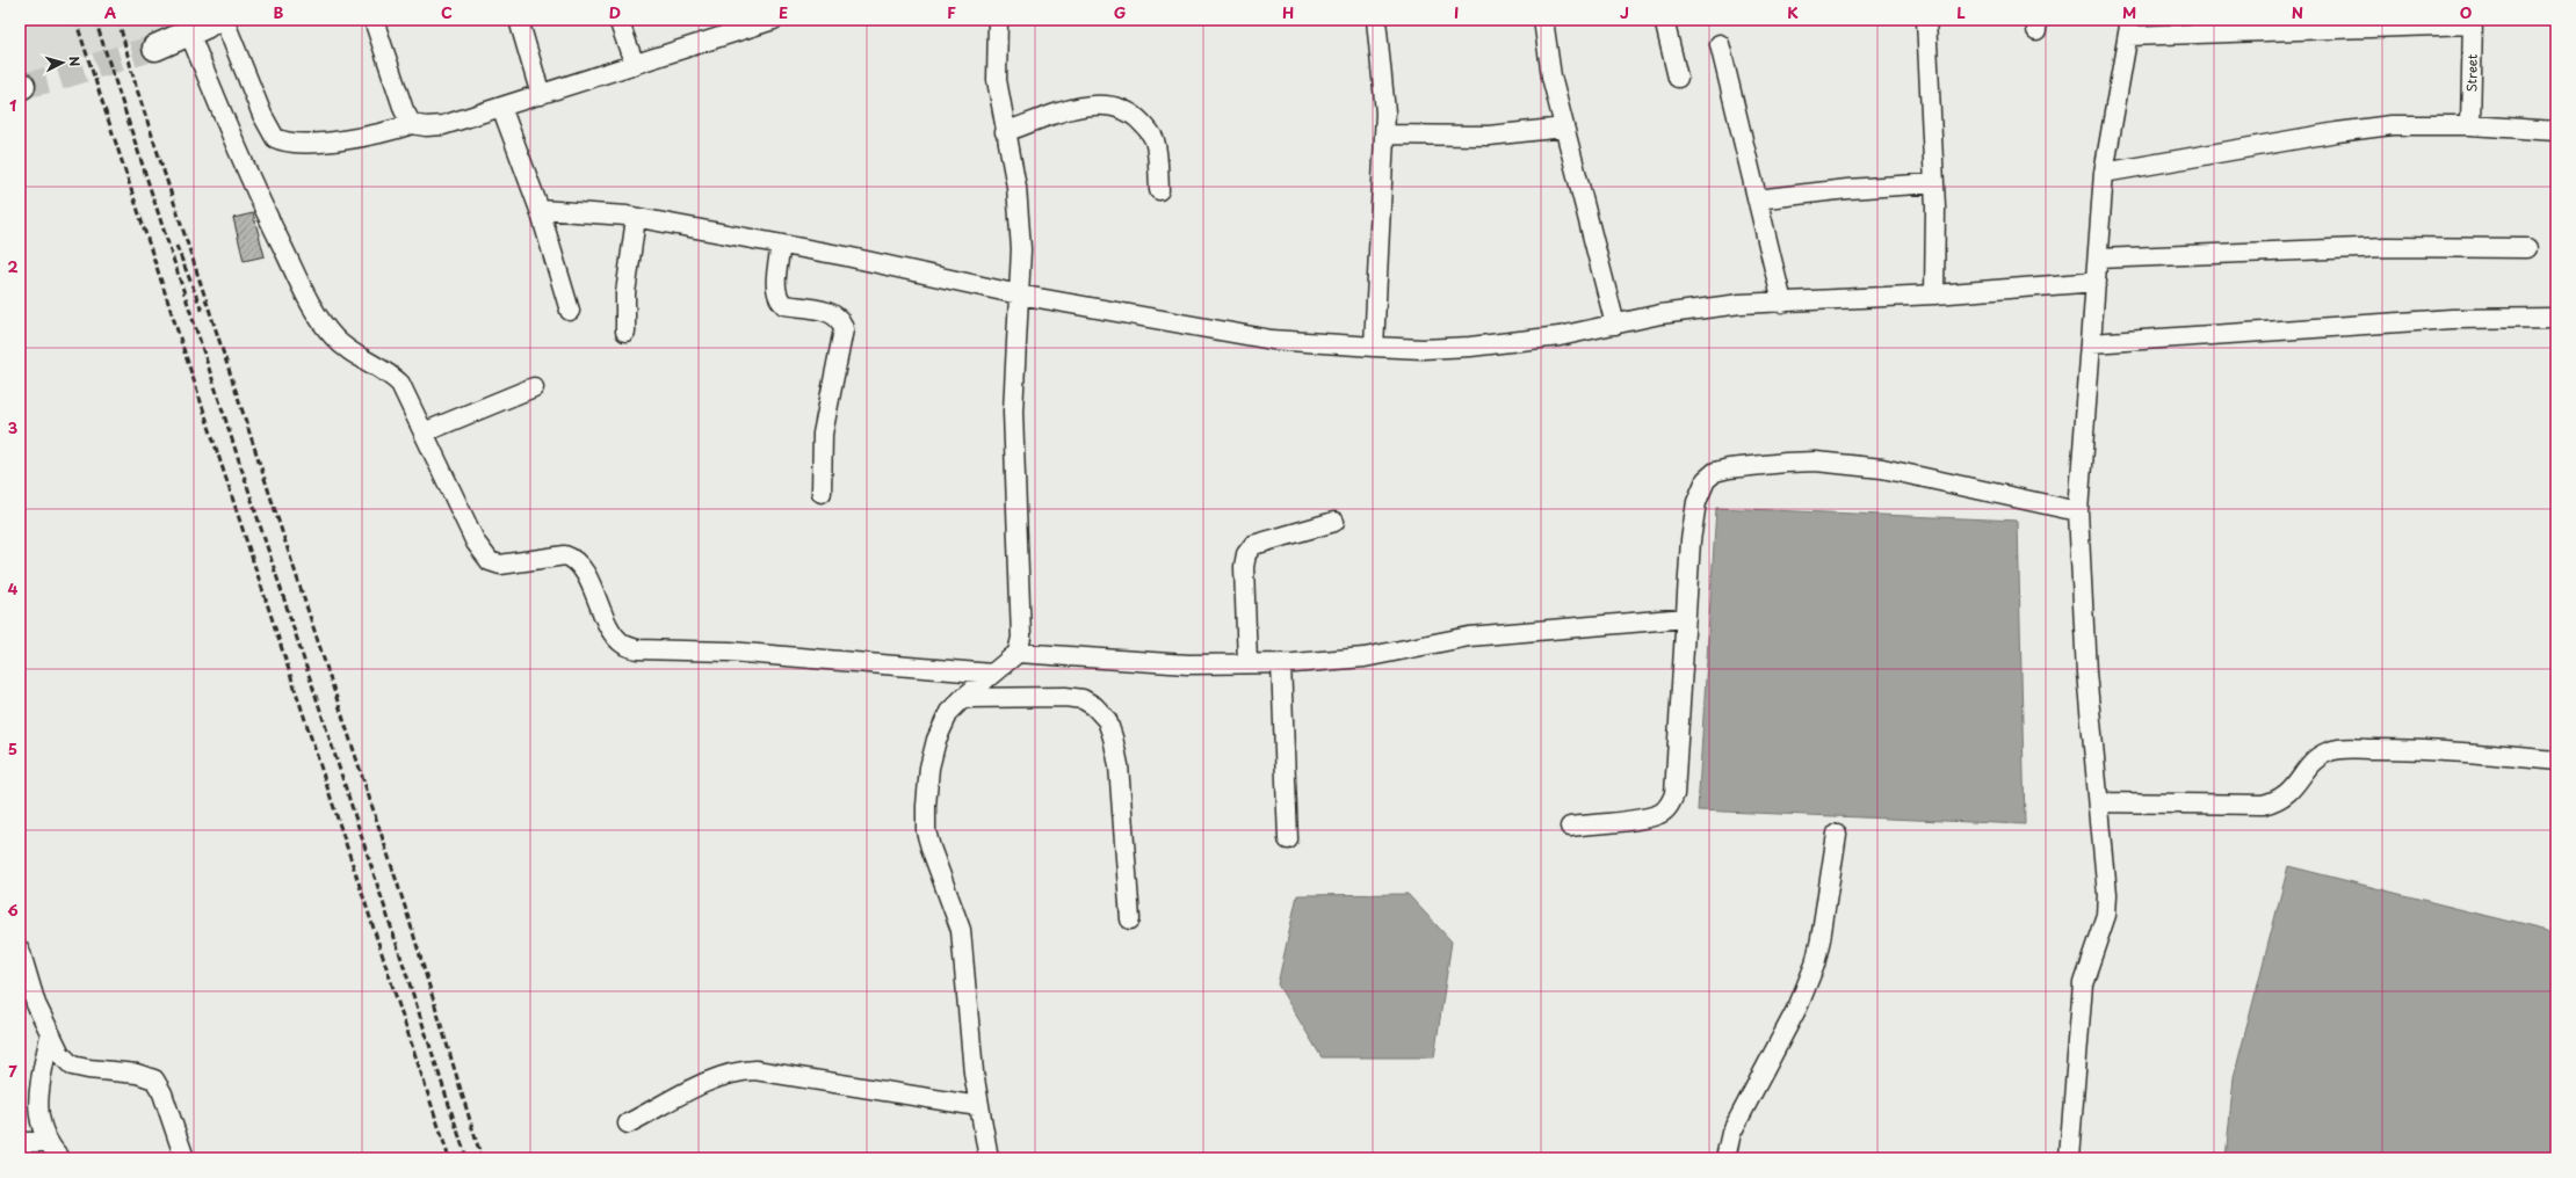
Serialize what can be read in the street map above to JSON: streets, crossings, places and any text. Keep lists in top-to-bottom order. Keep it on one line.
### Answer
{"streets":{"street":["Street"]},"north":"right","grid":{"columns":["A","B","C","D","E","F","G","H","I","J","K","L","M","N","O"],"rows":["1","2","3","4","5","6","7"]}}
